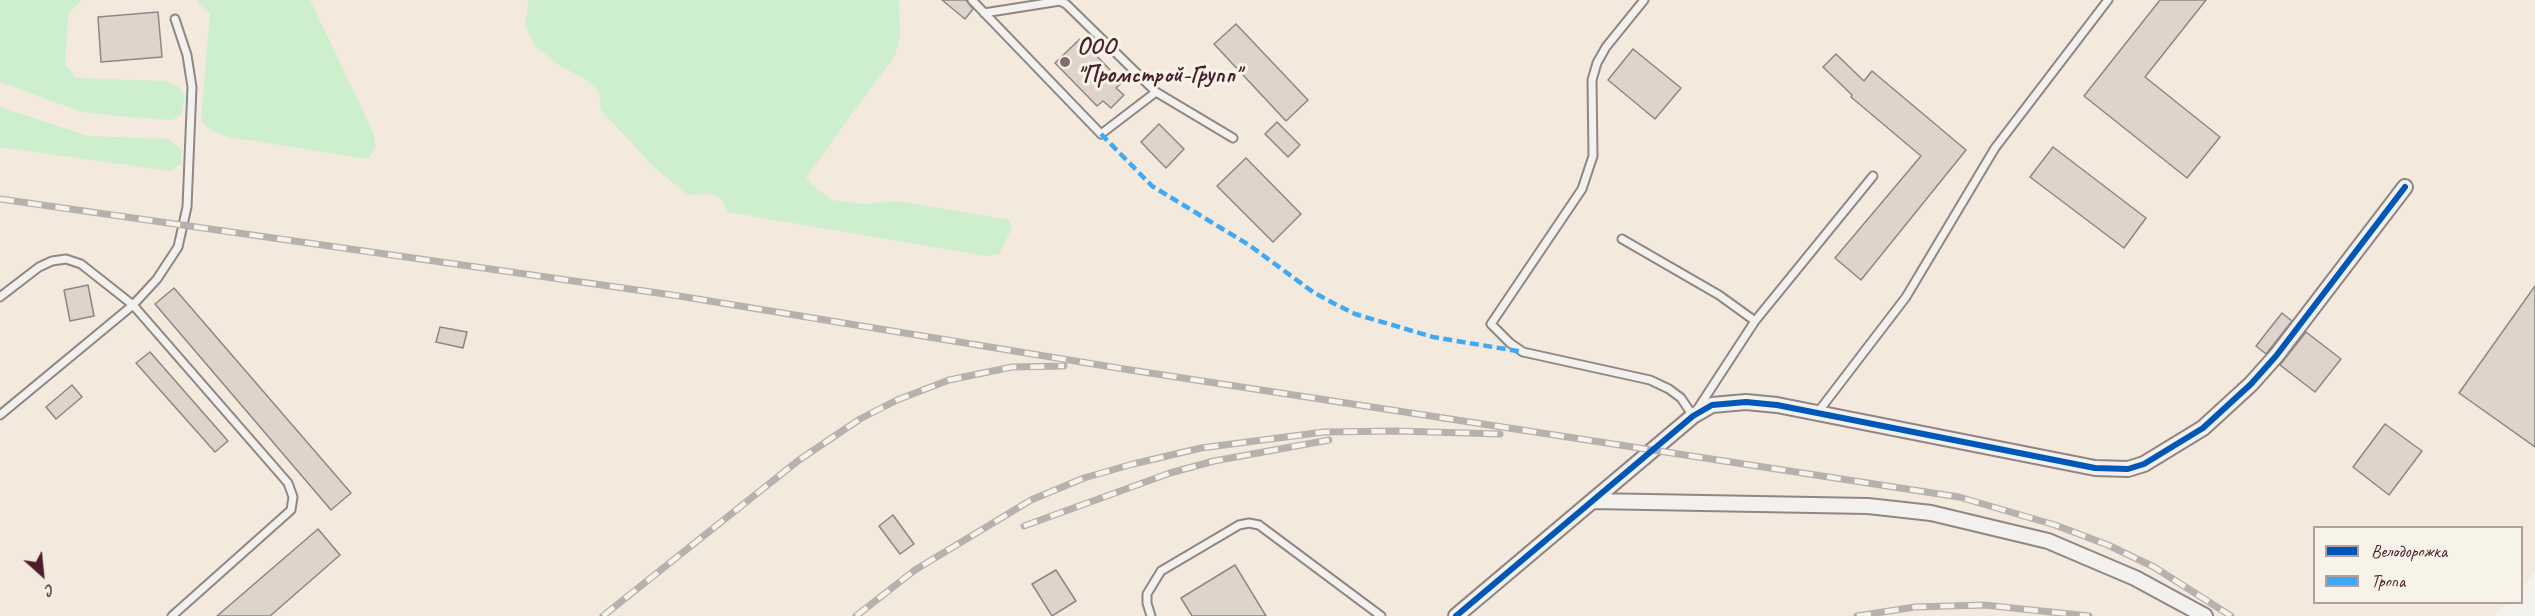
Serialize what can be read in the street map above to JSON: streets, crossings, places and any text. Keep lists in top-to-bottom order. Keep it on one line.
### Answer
{"places":["ООО \"Промстрой-Групп\""],"legend":["Велодорожка","Тропа"],"north":"bottom right"}
